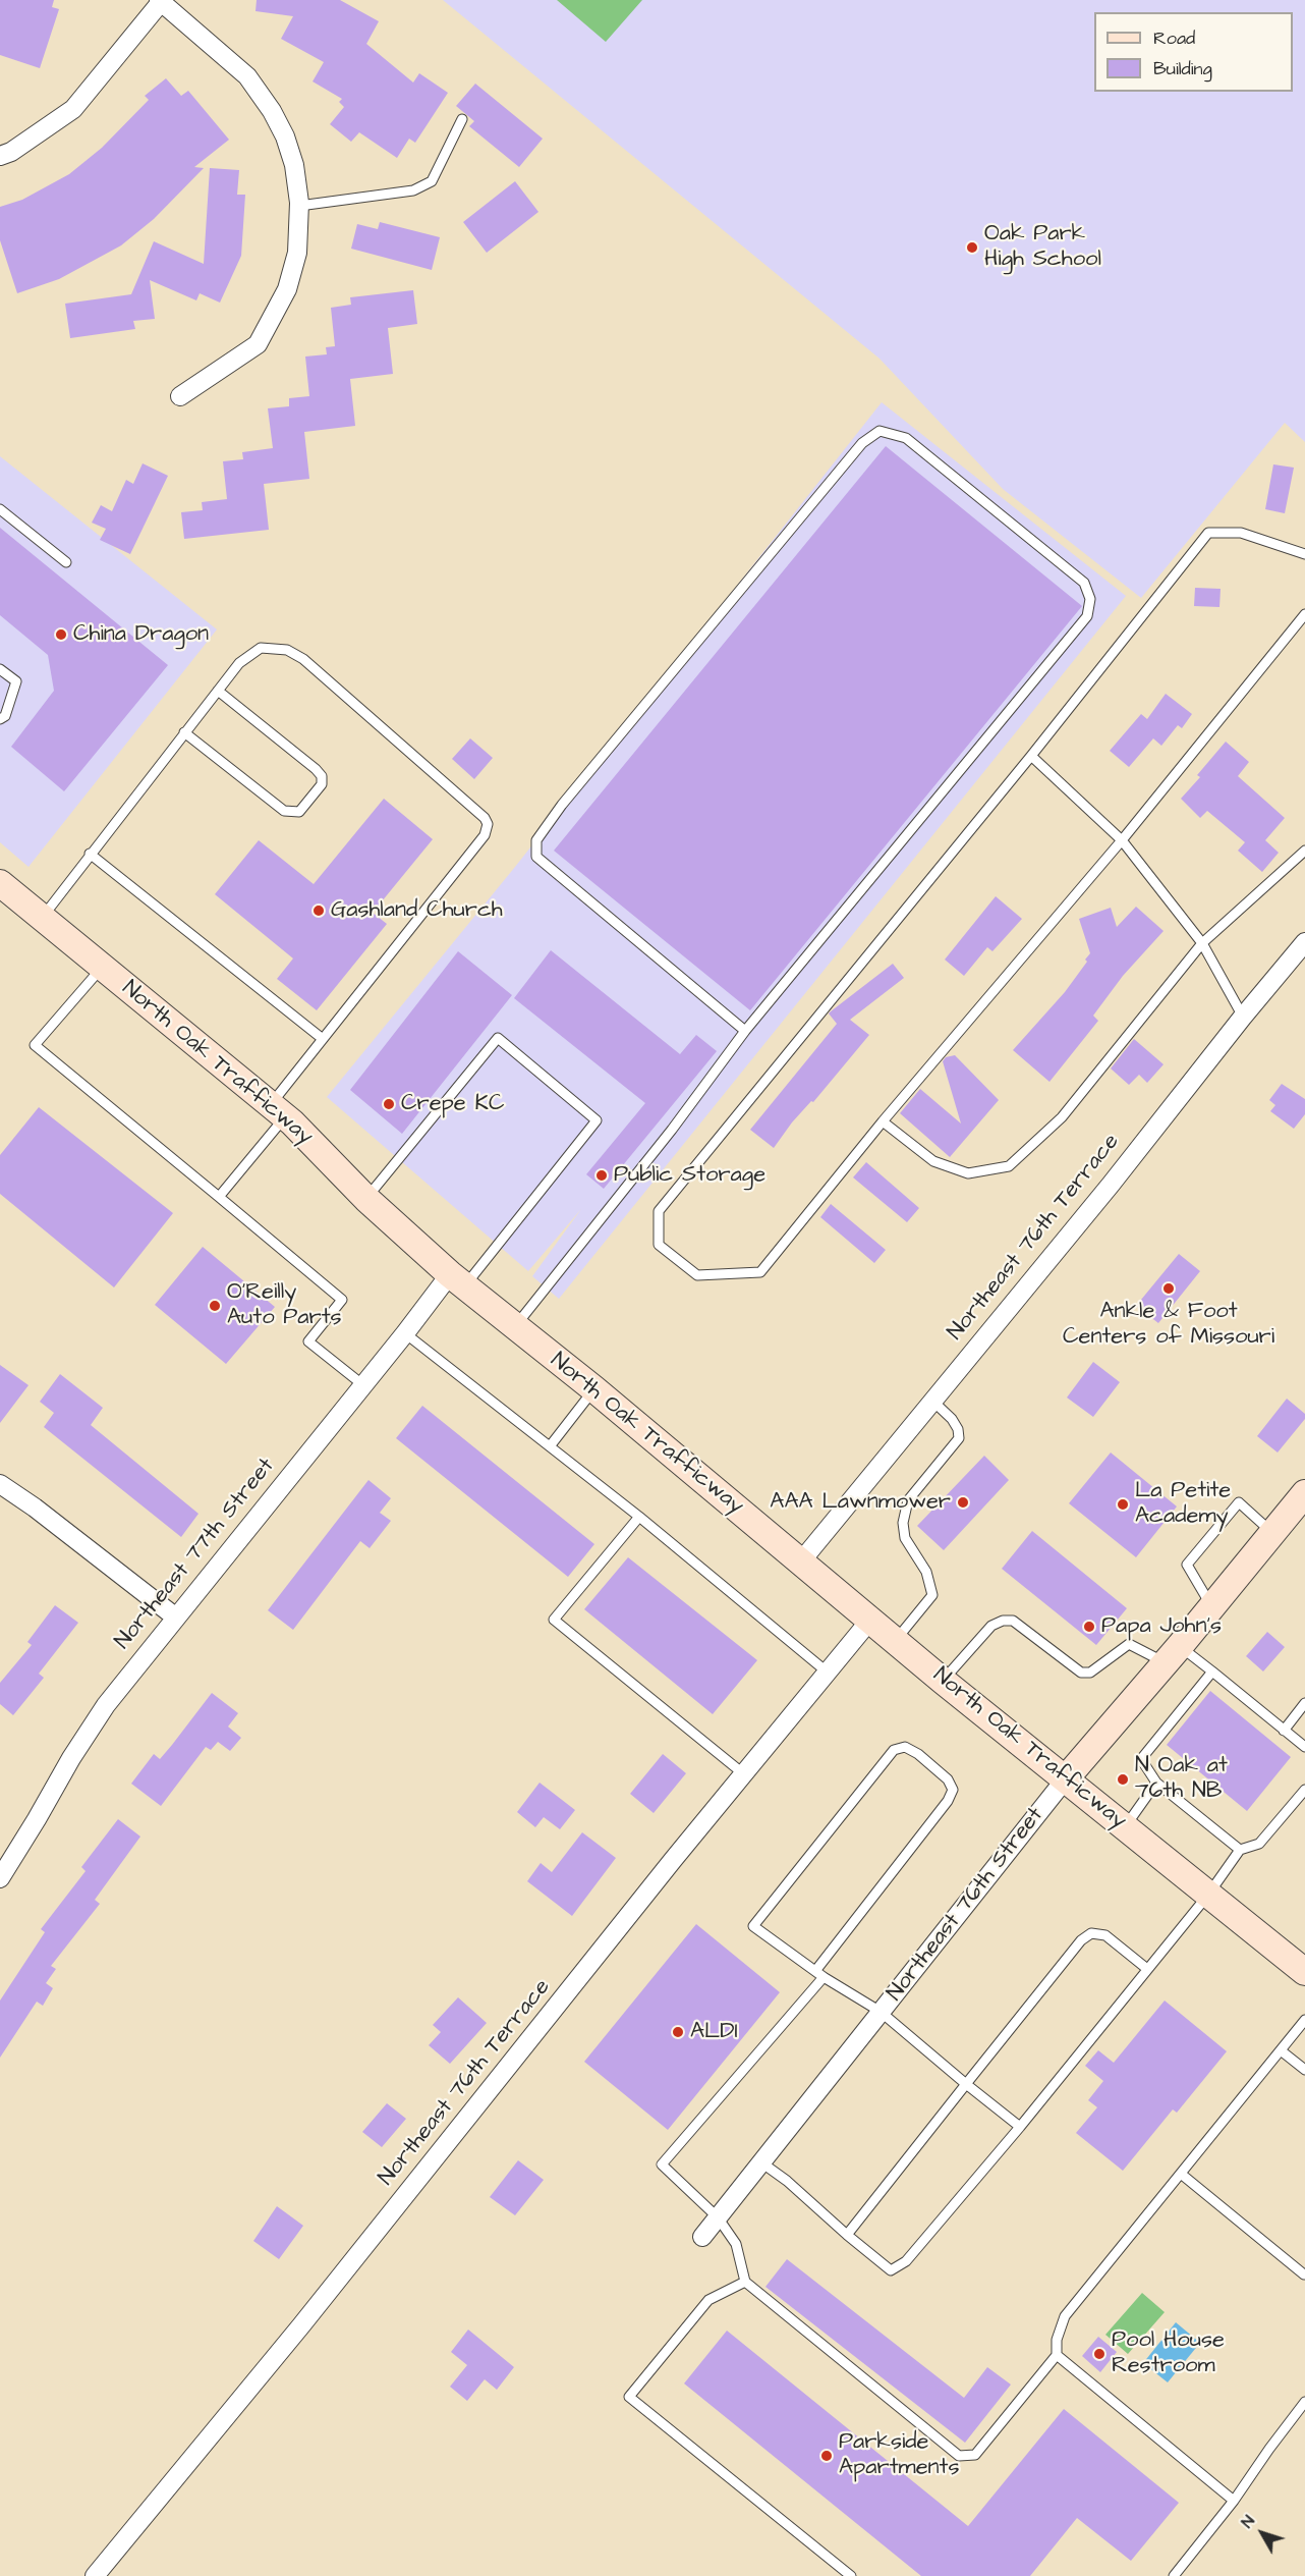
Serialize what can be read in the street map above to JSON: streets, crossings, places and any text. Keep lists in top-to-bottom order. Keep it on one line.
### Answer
{"streets":{"main road":["North Oak Trafficway","Northeast 76th Street"],"street":["Northeast 76th Terrace","Northeast 77th Street"]},"crossings":[["North Oak Trafficway","Northeast 76th Terrace"],["North Oak Trafficway","Northeast 77th Street"],["North Oak Trafficway","Northeast 76th Street"]],"places":["Oak Park High School","China Dragon","Gashland Church","Crepe KC","Public Storage","Ankle & Foot Centers of Missouri","O'Reilly Auto Parts","AAA Lawnmower","La Petite Academy","Papa John's","N Oak at 76th NB","ALDI","Pool House Restroom","Parkside Apartments"],"legend":["Road","Building"],"north":"top left"}
